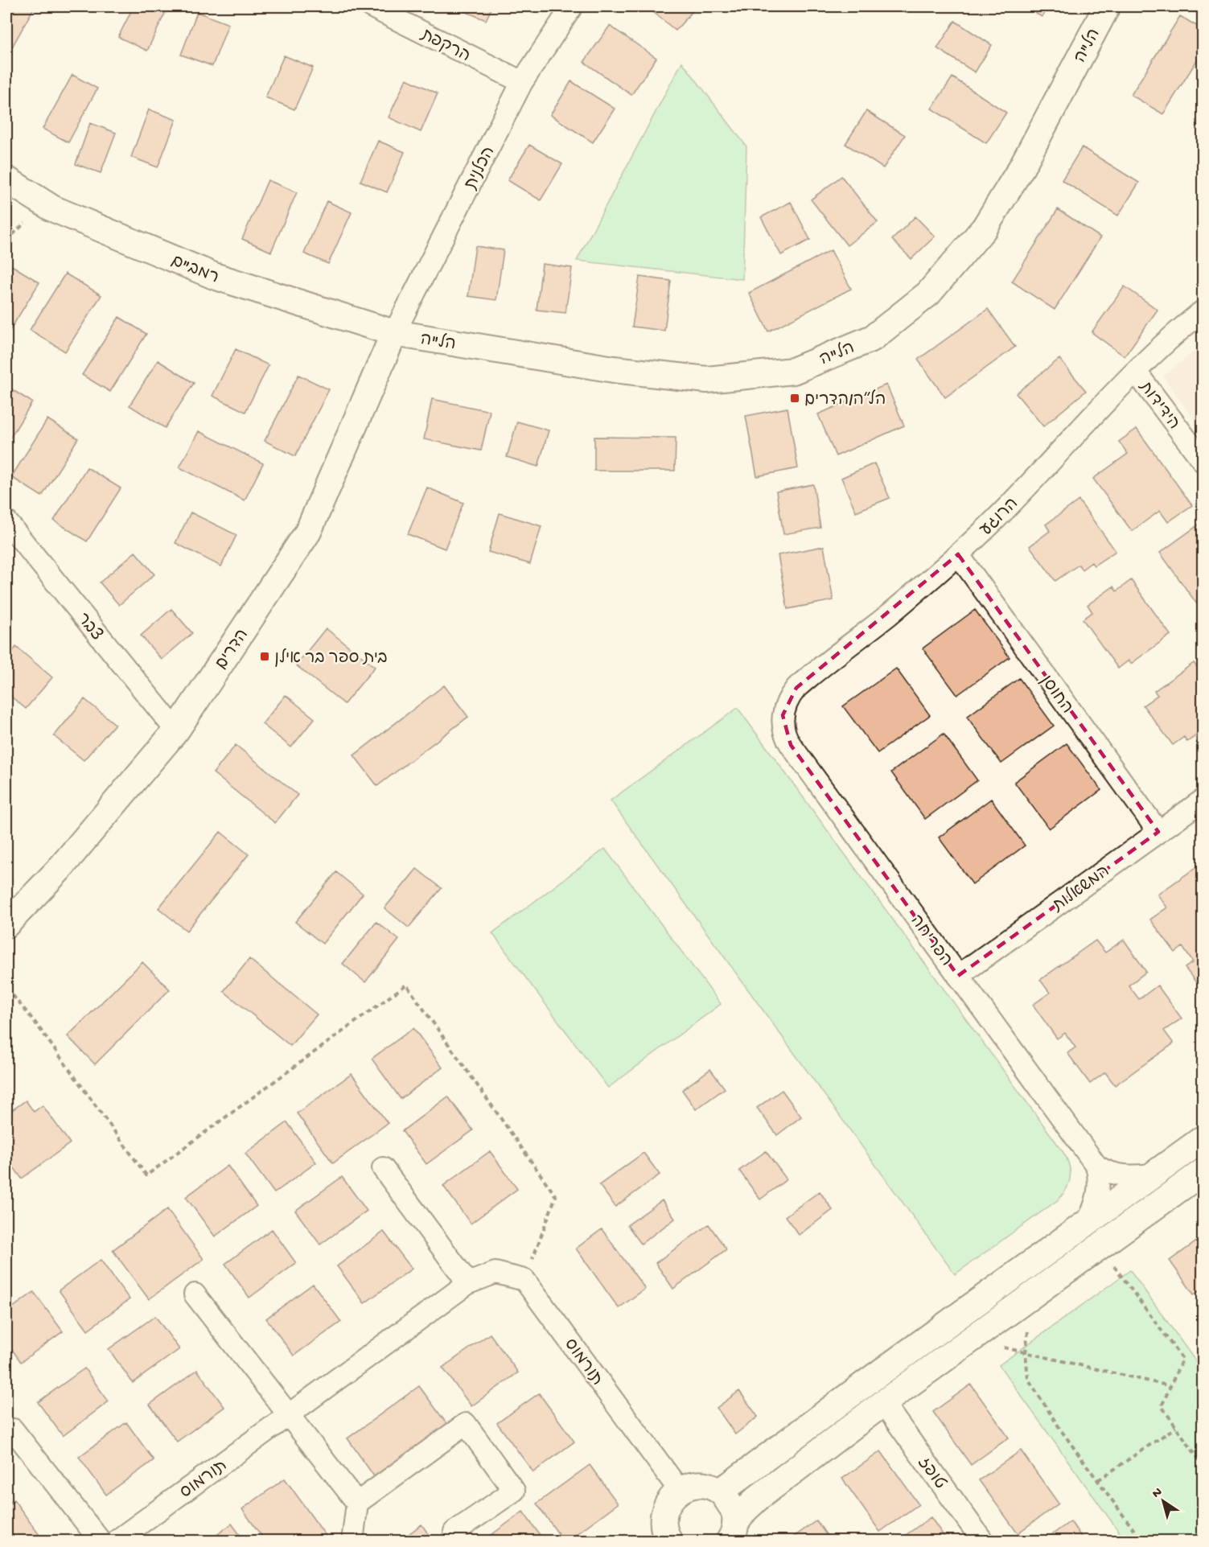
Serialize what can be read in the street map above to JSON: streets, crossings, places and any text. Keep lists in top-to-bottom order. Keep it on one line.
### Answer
{"streets":{"street":["הרקפת","הל\"ה","הכלנית","רמב\"ם","הידידות","הרוגע","צבר","הדרים","החוסן","המשאלות","הפריחה","תורמוס","טופז"]},"crossings":[["הרקפת","הכלנית"],["הל\"ה","הכלנית"],["הל\"ה","רמב\"ם"],["הל\"ה","הדרים"],["הכלנית","רמב\"ם"],["הכלנית","הדרים"],["רמב\"ם","הדרים"],["הידידות","הרוגע"],["הרוגע","החוסן"],["הרוגע","הפריחה"],["צבר","הדרים"],["החוסן","המשאלות"],["המשאלות","הפריחה"]],"places":{"transit":["הל״ה/הדרים","בית ספר בר אילן"]},"north":"top left"}
